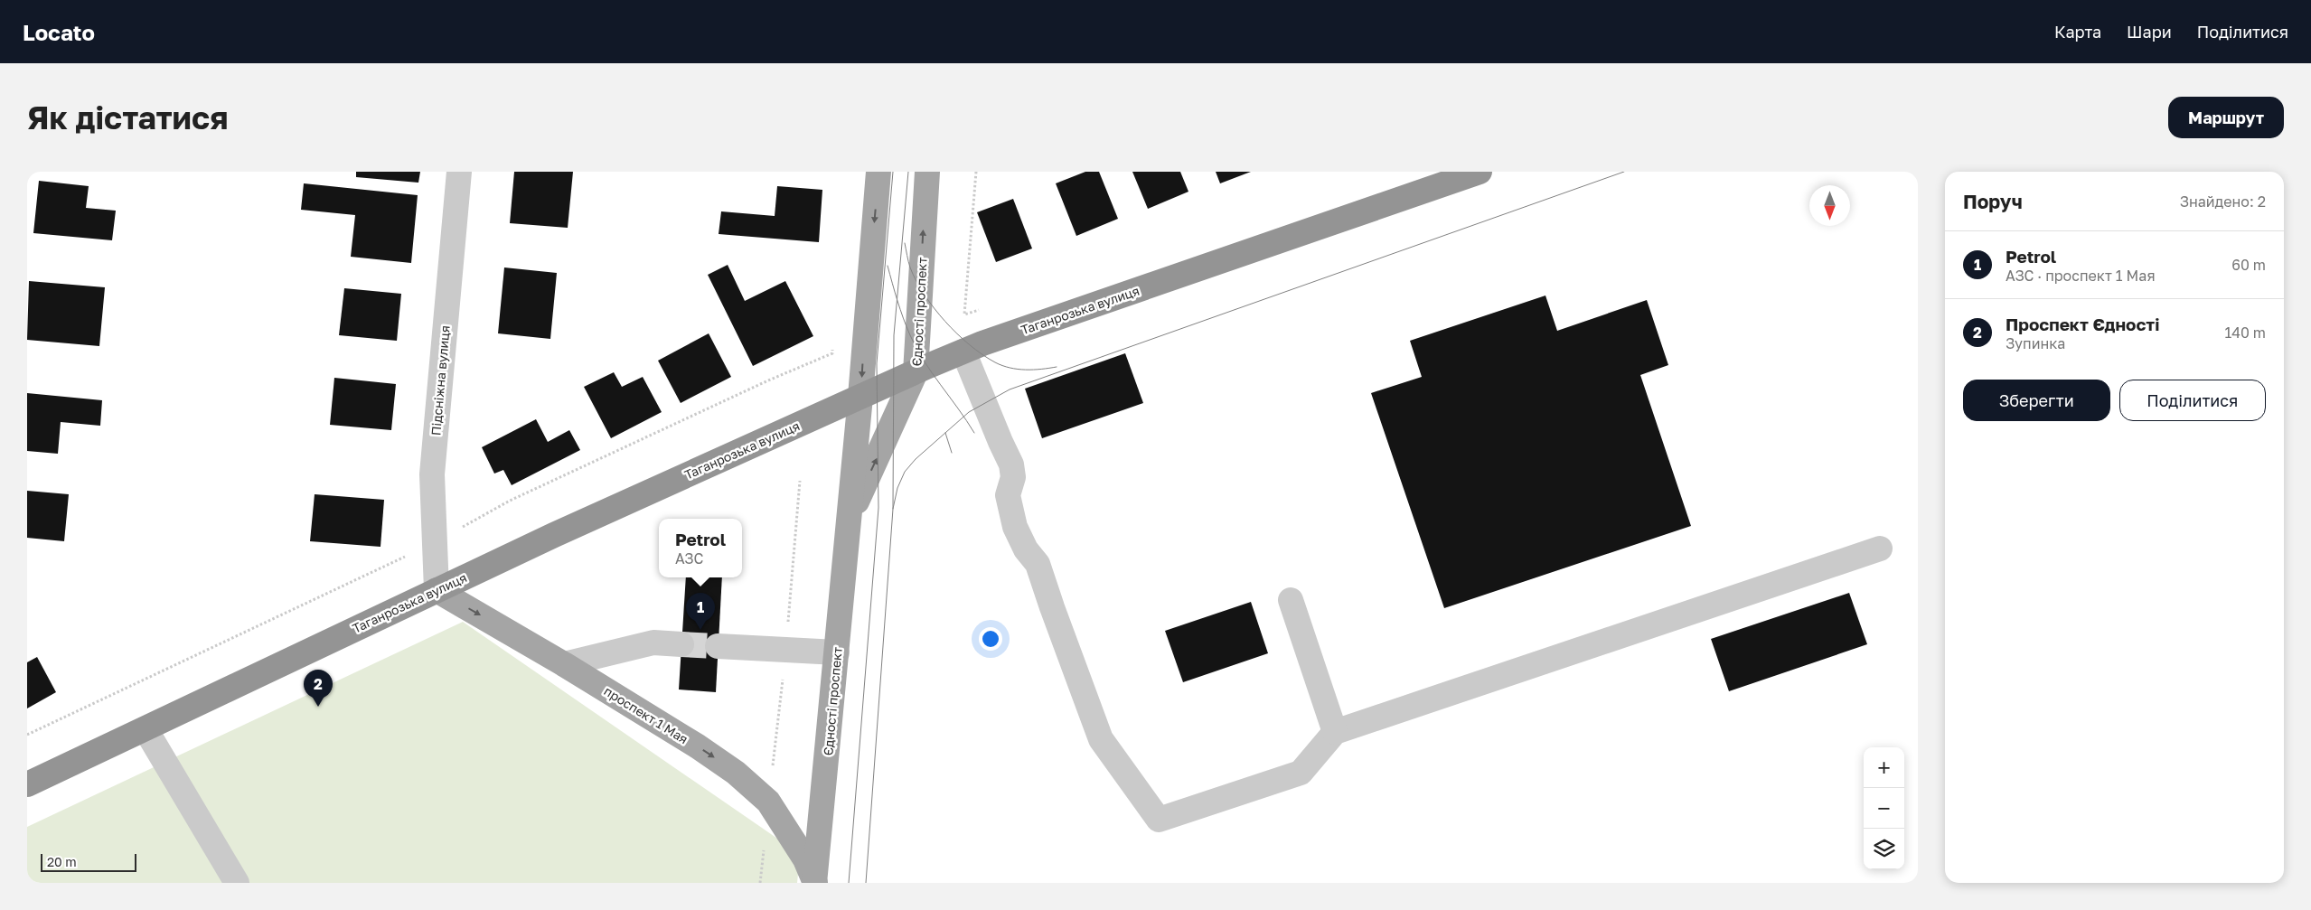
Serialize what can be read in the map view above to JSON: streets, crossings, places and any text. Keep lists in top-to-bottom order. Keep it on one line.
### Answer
{"streets":{"highway":["Таганрозька вулиця"],"main road":["Єдності проспект","проспект 1 Мая"],"street":["Підсніжна вулиця"]},"crossings":[["Таганрозька вулиця","Єдності проспект"],["Таганрозька вулиця","Підсніжна вулиця"],["Таганрозька вулиця","проспект 1 Мая"],["Єдності проспект","проспект 1 Мая"],["Підсніжна вулиця","проспект 1 Мая"]],"one_way":["проспект 1 Мая"],"scale_bar":"20 m","north":"bottom","page":{"header":"Locato","nav":["Карта","Шари","Поділитися"],"buttons":["Маршрут",["Зберегти","Поділитися"]],"title":"Як дістатися","heading":["Поруч","Знайдено: 2"],"list":[{"mark":"1","name":"Petrol","note":"АЗС · проспект 1 Мая","value":"60 m"},{"mark":"2","name":"Проспект Єдності","note":"Зупинка","value":"140 m"}],"popup":["Petrol","АЗС"],"pins":["1","2"],"map_buttons":["+","−"],"scale":"20 m"}}
